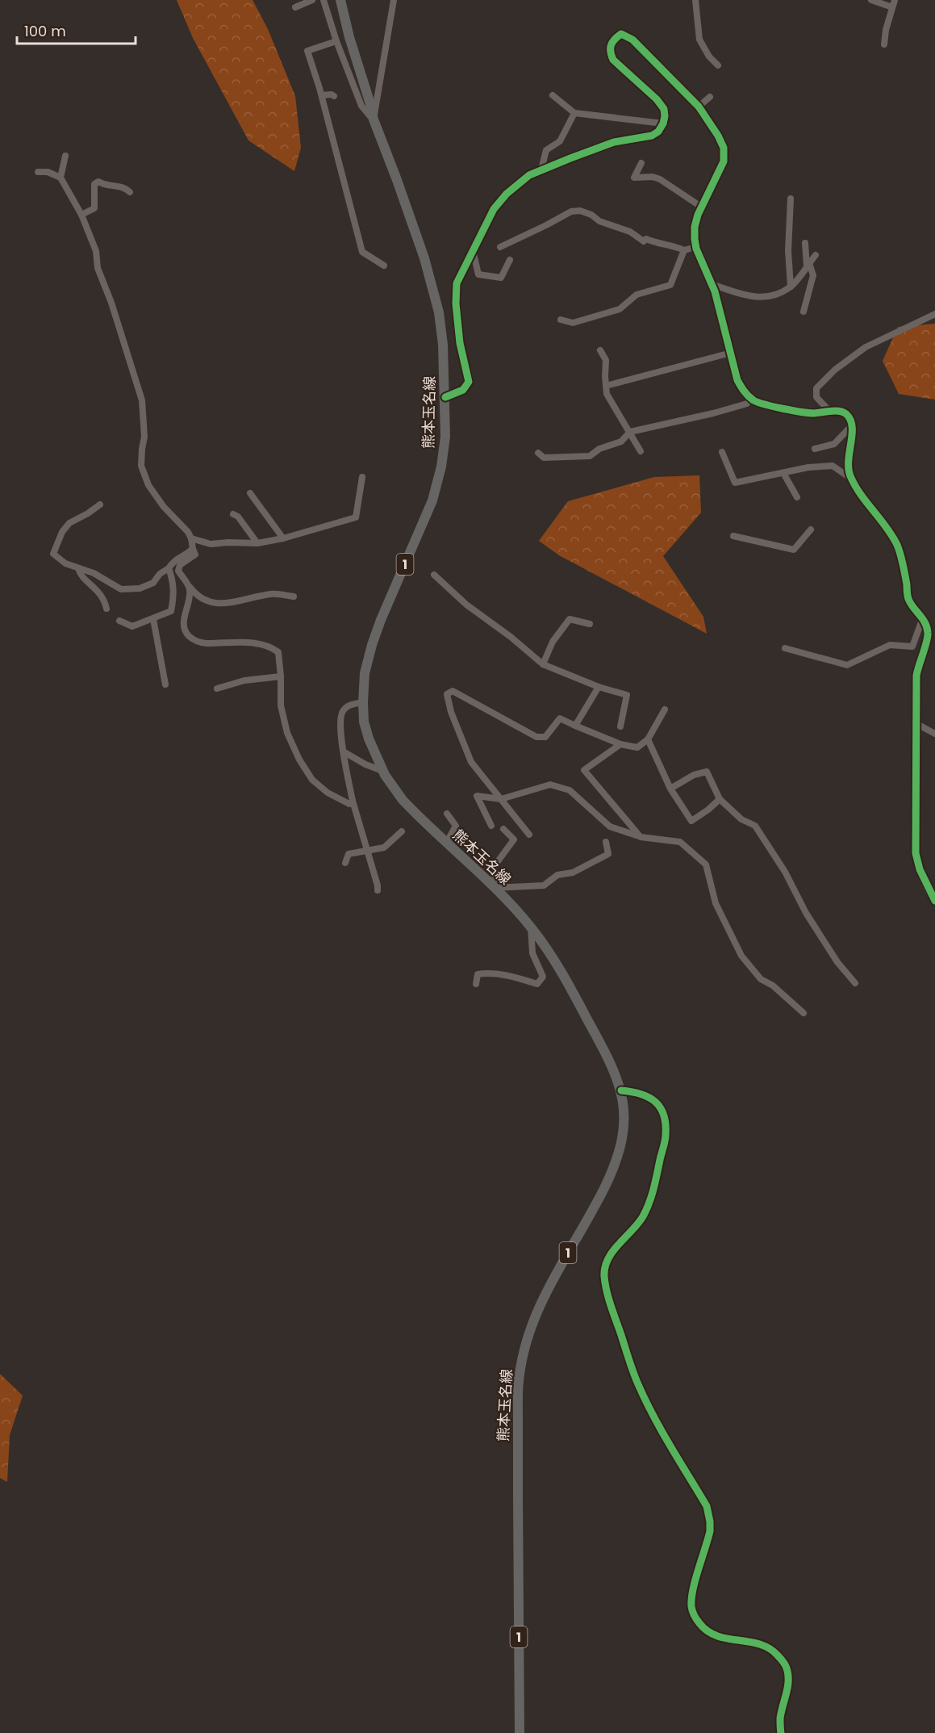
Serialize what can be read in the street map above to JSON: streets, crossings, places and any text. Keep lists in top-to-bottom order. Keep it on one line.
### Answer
{"streets":{"main road":["熊本玉名線","1"]},"scale_bar":"100 m"}
